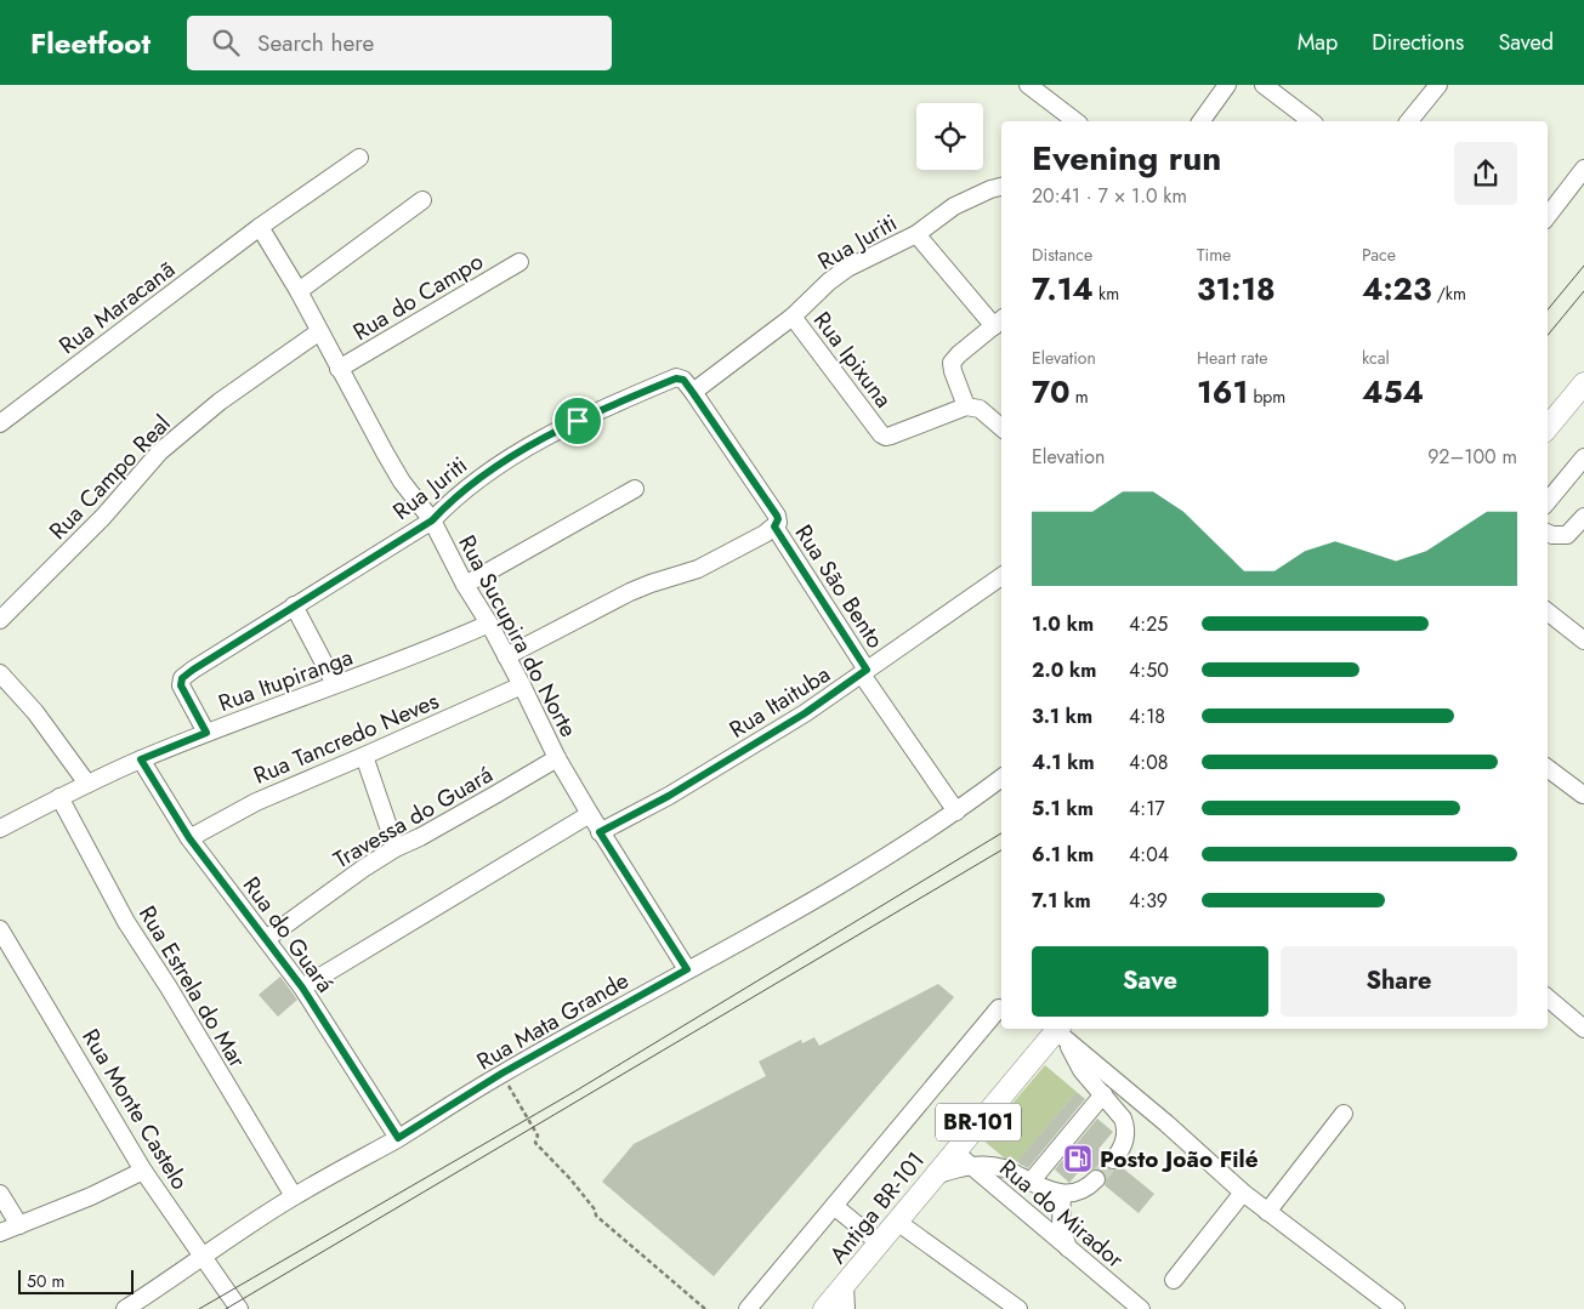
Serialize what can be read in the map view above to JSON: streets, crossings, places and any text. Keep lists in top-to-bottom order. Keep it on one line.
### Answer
{"streets":{"main road":["BR-101","Antiga BR-101"],"street":["Rua Juriti","Rua do Campo","Rua Maracanã","Rua Ipixuna","Rua Campo Real","Rua São Bento","Rua Sucupira do Norte","Rua Itupiranga","Rua Itaituba","Rua Tancredo Neves","Travessa do Guará","Rua do Guará","Rua Estrela do Mar","Rua Mata Grande","Rua Monte Castelo","Rua do Mirador"]},"crossings":[["Rua Juriti","Rua Ipixuna"],["Rua Juriti","Rua São Bento"],["Rua Juriti","Rua Sucupira do Norte"],["Rua Juriti","Rua Itupiranga"],["Rua do Campo","Rua Sucupira do Norte"],["Rua Maracanã","Rua Sucupira do Norte"],["Rua Campo Real","Rua Sucupira do Norte"],["Rua São Bento","Rua Itaituba"],["Rua São Bento","Rua Mata Grande"],["Rua Sucupira do Norte","Rua Itupiranga"],["Rua Sucupira do Norte","Rua Itaituba"],["Rua Sucupira do Norte","Rua Tancredo Neves"],["Rua Sucupira do Norte","Travessa do Guará"],["Rua Sucupira do Norte","Rua Mata Grande"],["Rua Itupiranga","Rua do Guará"],["Rua Itupiranga","Rua Estrela do Mar"],["Rua Tancredo Neves","Rua do Guará"],["Travessa do Guará","Rua do Guará"],["Rua do Guará","Rua Mata Grande"],["Rua Estrela do Mar","Rua Mata Grande"],["Rua Mata Grande","Rua Monte Castelo"],["Antiga BR-101","Rua do Mirador"]],"places":{"fuel station":["Posto João Filé"]},"scale_bar":"50 m","page":{"header":"Fleetfoot","search":"Search here","nav":["Map","Directions","Saved"],"heading":["Evening run","20:41 · 7 × 1.0 km"],"stats":[["Distance","7.14 km"],["Time","31:18"],["Pace","4:23 /km"],["Elevation","70 m"],["Heart rate","161 bpm"],["kcal","454"]],"chart":["Elevation","92–100 m"],"list":[{"name":"1.0 km","note":"4:25"},{"name":"2.0 km","note":"4:50"},{"name":"3.1 km","note":"4:18"},{"name":"4.1 km","note":"4:08"},{"name":"5.1 km","note":"4:17"},{"name":"6.1 km","note":"4:04"},{"name":"7.1 km","note":"4:39"}],"buttons":["Save","Share"],"scale":"50 m"}}
